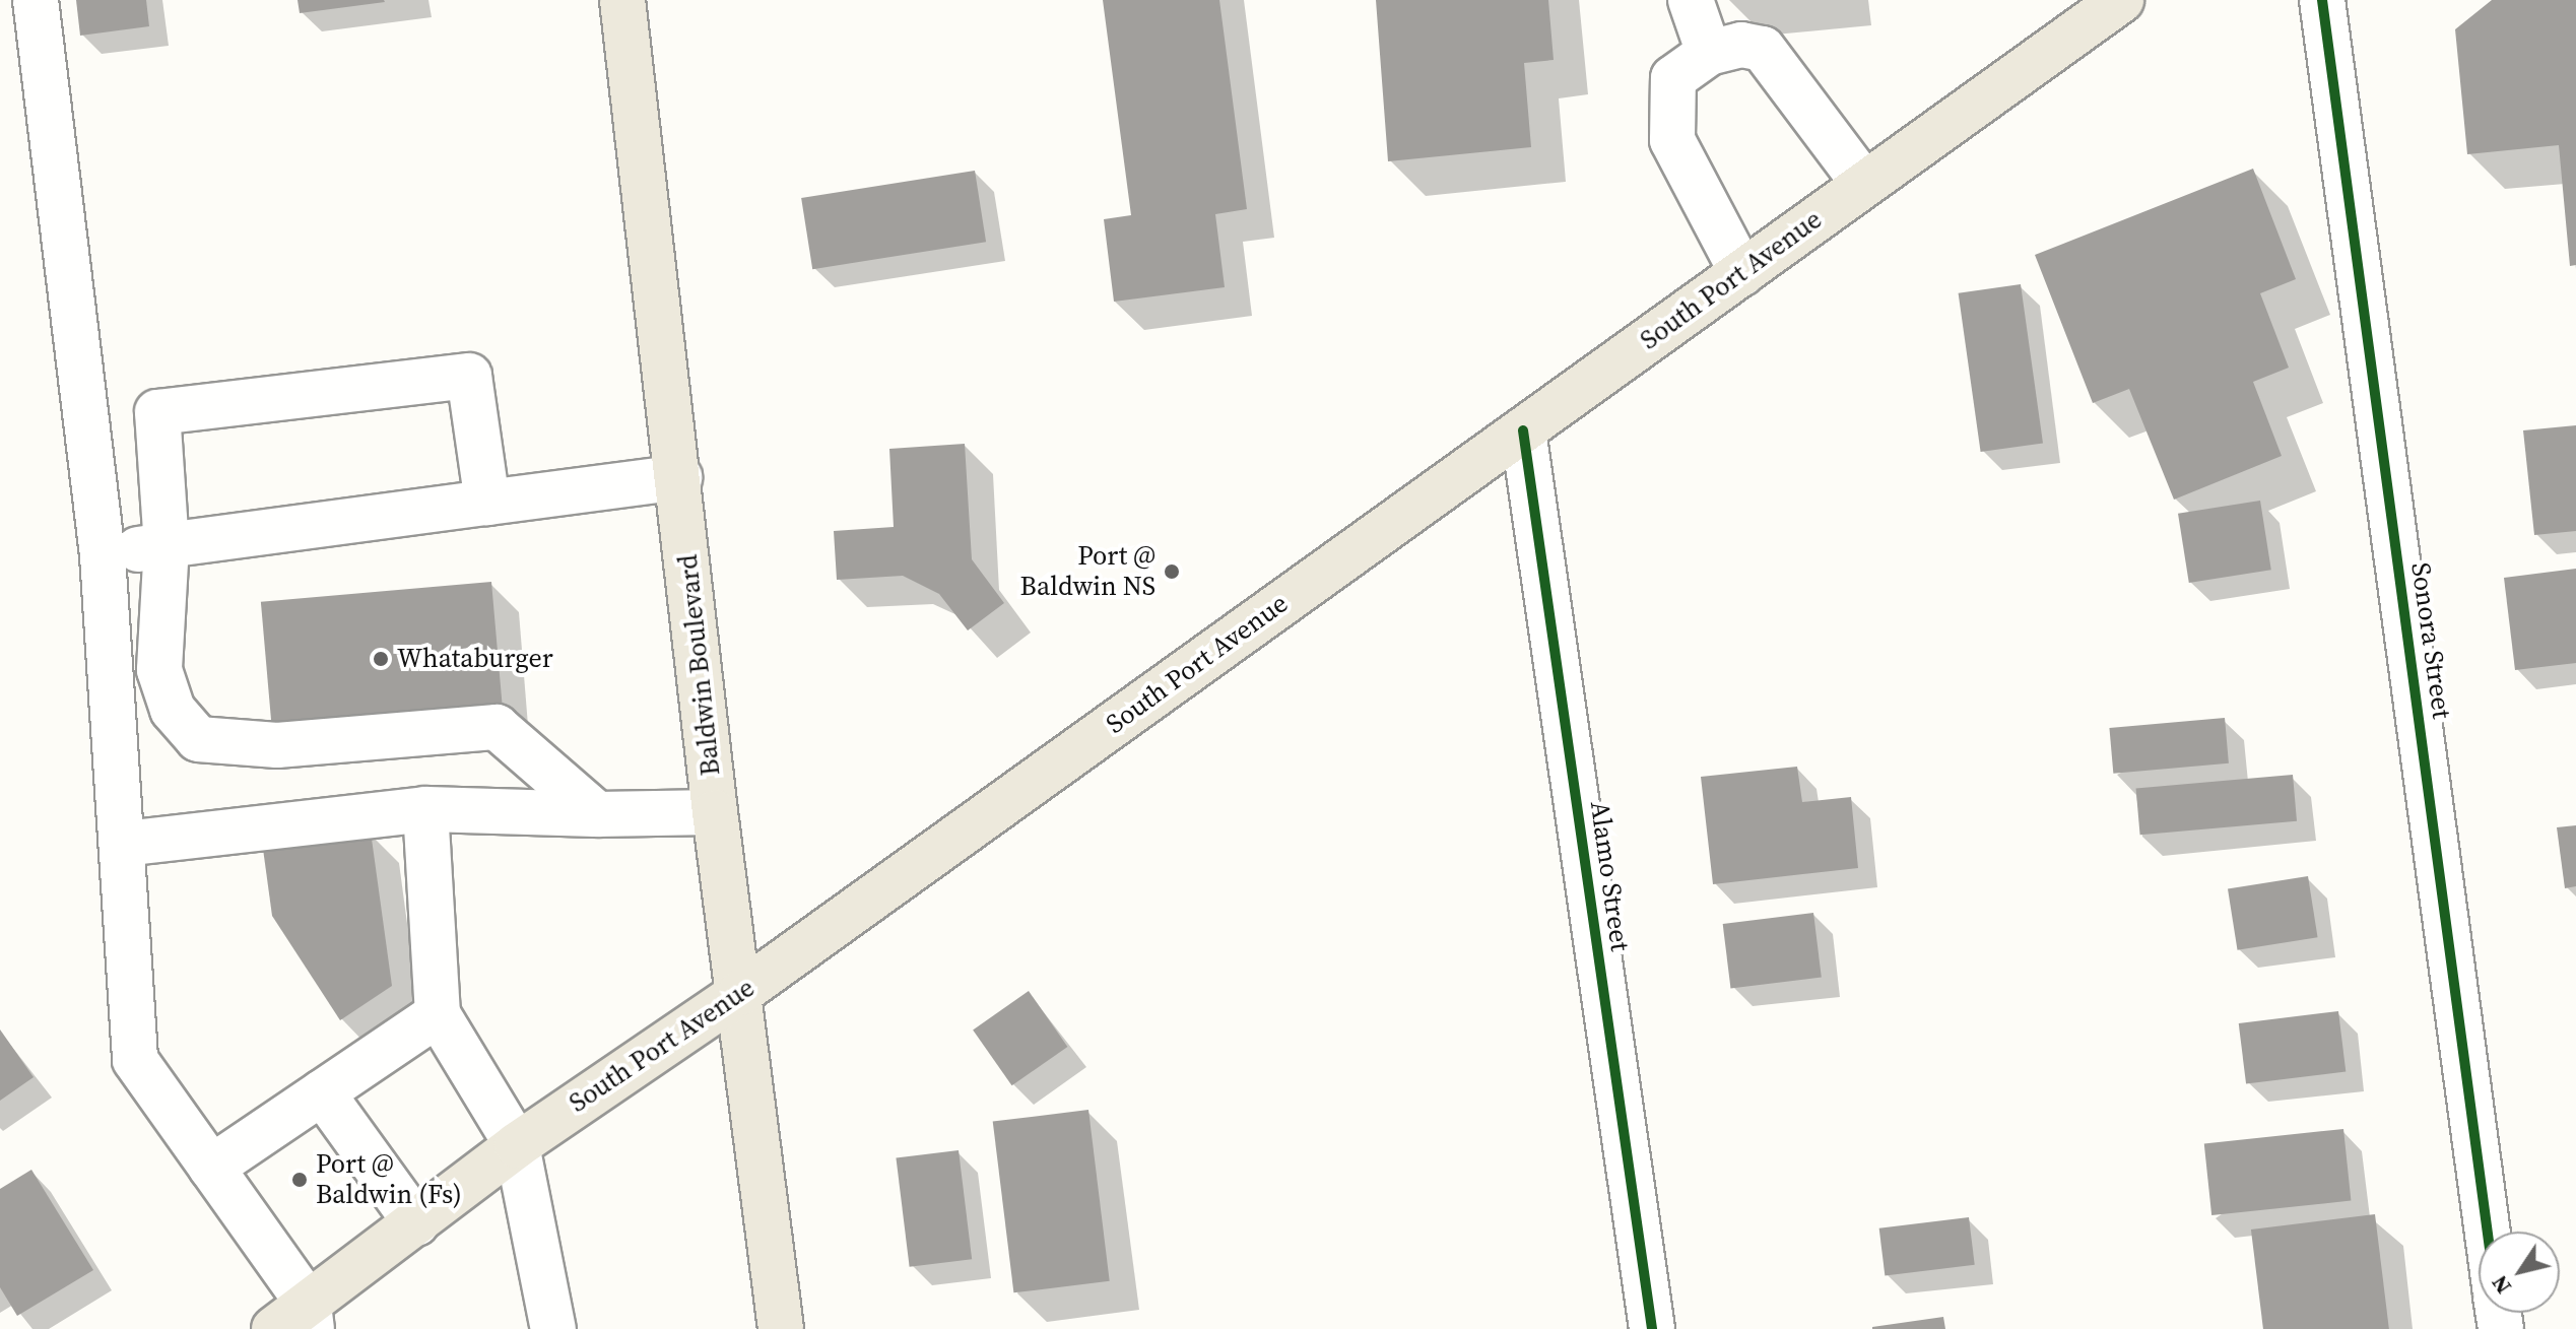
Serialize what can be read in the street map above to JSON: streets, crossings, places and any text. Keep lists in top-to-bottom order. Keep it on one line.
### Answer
{"streets":{"main road":["South Port Avenue","Baldwin Boulevard"],"street":["Sonora Street","Alamo Street"]},"crossings":[["South Port Avenue","Baldwin Boulevard"],["South Port Avenue","Alamo Street"]],"places":["Port @ Baldwin NS","Whataburger","Port @ Baldwin (Fs)"],"north":"bottom left"}
